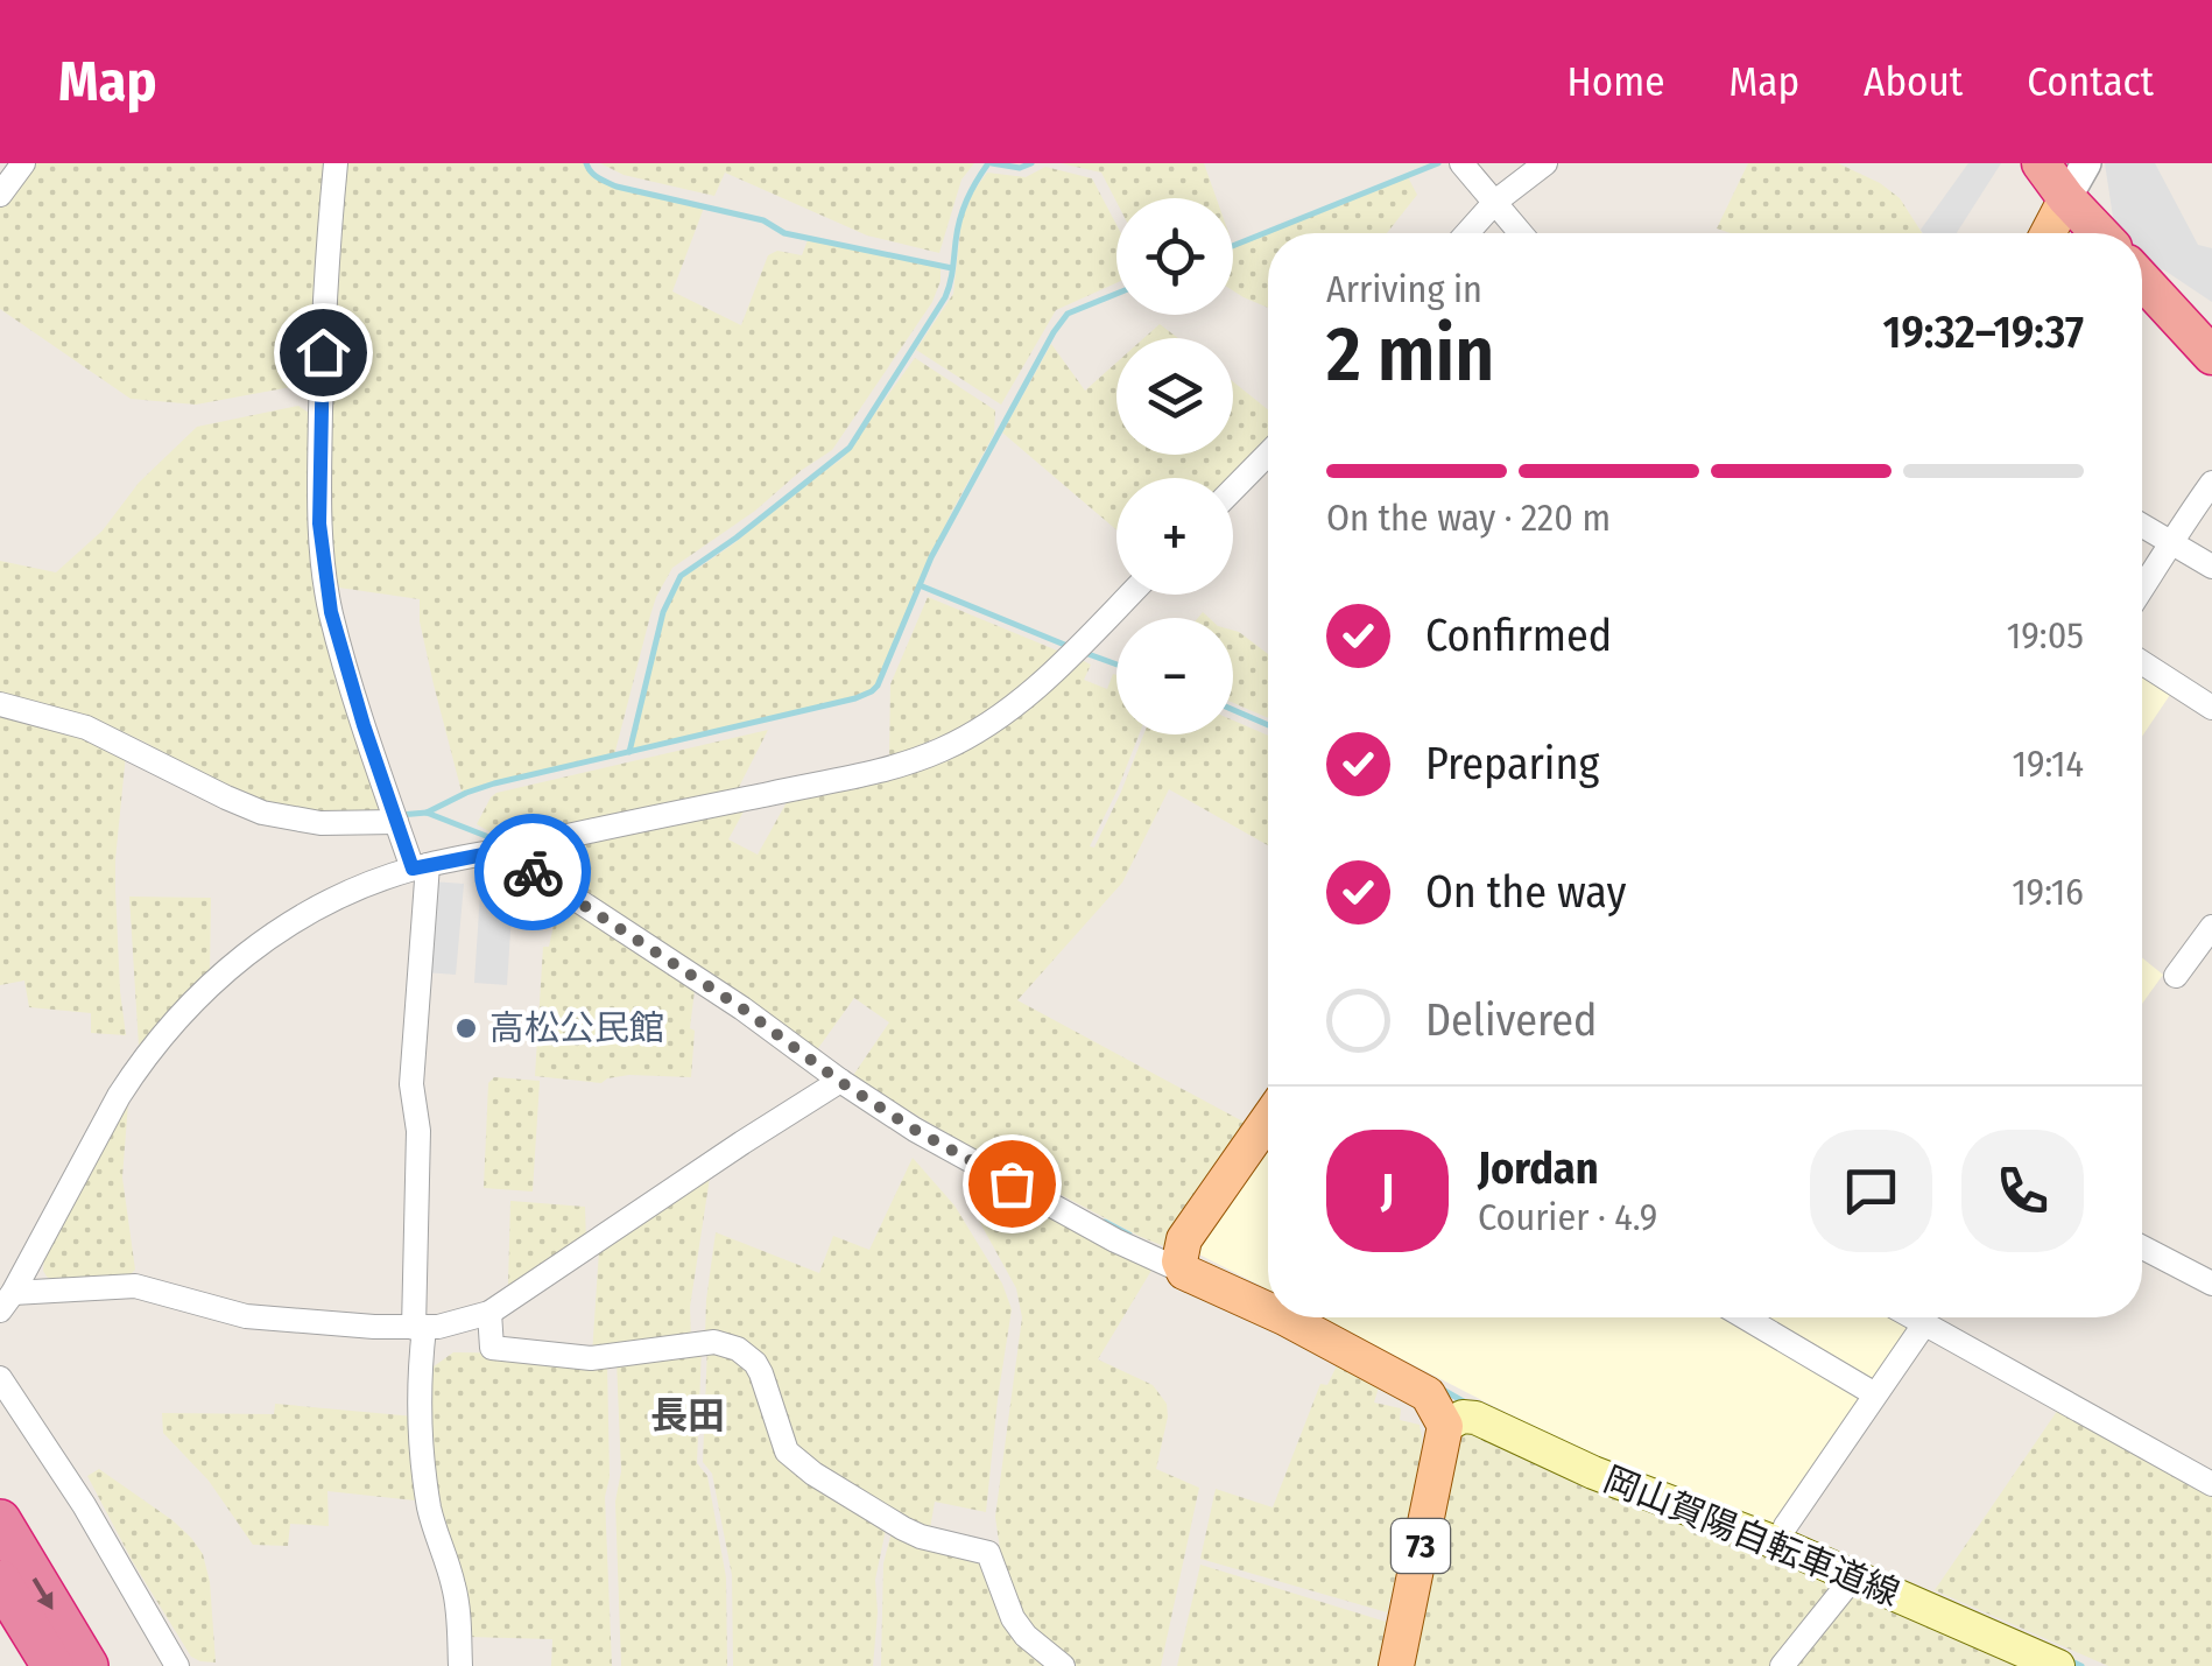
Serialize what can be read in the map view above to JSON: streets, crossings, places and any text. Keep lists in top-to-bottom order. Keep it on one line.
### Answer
{"streets":{"main road":["岡山賀陽自転車道線","73"]},"crossings":[["岡山賀陽自転車道線","73"]],"districts":["長田"],"places":["高松公民館"],"page":{"header":"Map","nav":["Home","Map","About","Contact"],"map_buttons":["+","−"],"heading":["2 min","Arriving in","19:32–19:37"],"panel":["Jordan","Courier · 4.9"],"bar":"On the way · 220 m","list":[["Confirmed","19:05"],["Preparing","19:14"],["On the way","19:16"],"Delivered"],"round":"J"}}
